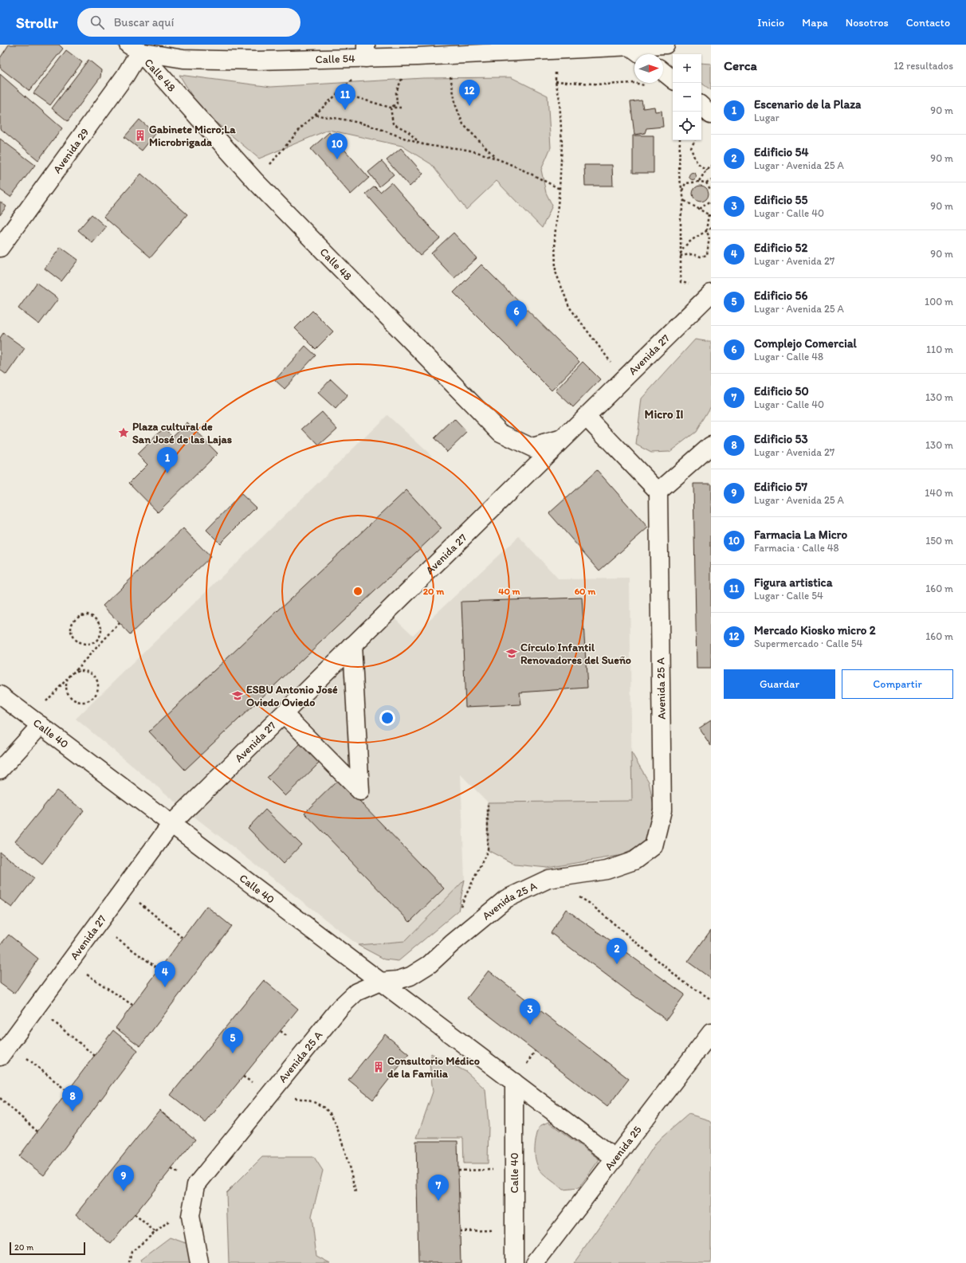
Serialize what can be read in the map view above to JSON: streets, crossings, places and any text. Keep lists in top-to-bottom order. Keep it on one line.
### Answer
{"streets":{"street":["Calle 54","Calle 48","Avenida 29","Avenida 27","Avenida 25 A","Calle 40","Avenida 25"]},"crossings":[["Calle 54","Calle 48"],["Calle 54","Avenida 29"],["Calle 48","Avenida 29"],["Calle 48","Avenida 27"],["Avenida 27","Calle 40"],["Avenida 25 A","Calle 40"],["Calle 40","Avenida 25"]],"districts":["Micro II"],"places":{"building":["Gabinete Micro;La Microbrigada","Consultorio Médico de la Familia"],"place":["Plaza cultural de San José de las Lajas"],"school or university":["Círculo Infantil Renovadores del Sueño","ESBU Antonio José Oviedo Oviedo"]},"scale_bar":"20 m","north":"right","page":{"header":"Strollr","search":"Buscar aquí","nav":["Inicio","Mapa","Nosotros","Contacto"],"heading":["Cerca","12 resultados"],"map_buttons":["+","−"],"pins":["12","11","10","6","1","2","4","3","5","8","9","7"],"list":[{"mark":"1","name":"Escenario de la Plaza","note":"Lugar","value":"90 m"},{"mark":"2","name":"Edificio 54","note":"Lugar · Avenida 25 A","value":"90 m"},{"mark":"3","name":"Edificio 55","note":"Lugar · Calle 40","value":"90 m"},{"mark":"4","name":"Edificio 52","note":"Lugar · Avenida 27","value":"90 m"},{"mark":"5","name":"Edificio 56","note":"Lugar · Avenida 25 A","value":"100 m"},{"mark":"6","name":"Complejo Comercial","note":"Lugar · Calle 48","value":"110 m"},{"mark":"7","name":"Edificio 50","note":"Lugar · Calle 40","value":"130 m"},{"mark":"8","name":"Edificio 53","note":"Lugar · Avenida 27","value":"130 m"},{"mark":"9","name":"Edificio 57","note":"Lugar · Avenida 25 A","value":"140 m"},{"mark":"10","name":"Farmacia La Micro","note":"Farmacia · Calle 48","value":"150 m"},{"mark":"11","name":"Figura artistica","note":"Lugar · Calle 54","value":"160 m"},{"mark":"12","name":"Mercado Kiosko micro 2","note":"Supermercado · Calle 54","value":"160 m"}],"buttons":["Guardar","Compartir"],"scale":"20 m"},"rings":["20 m","40 m","60 m"]}
